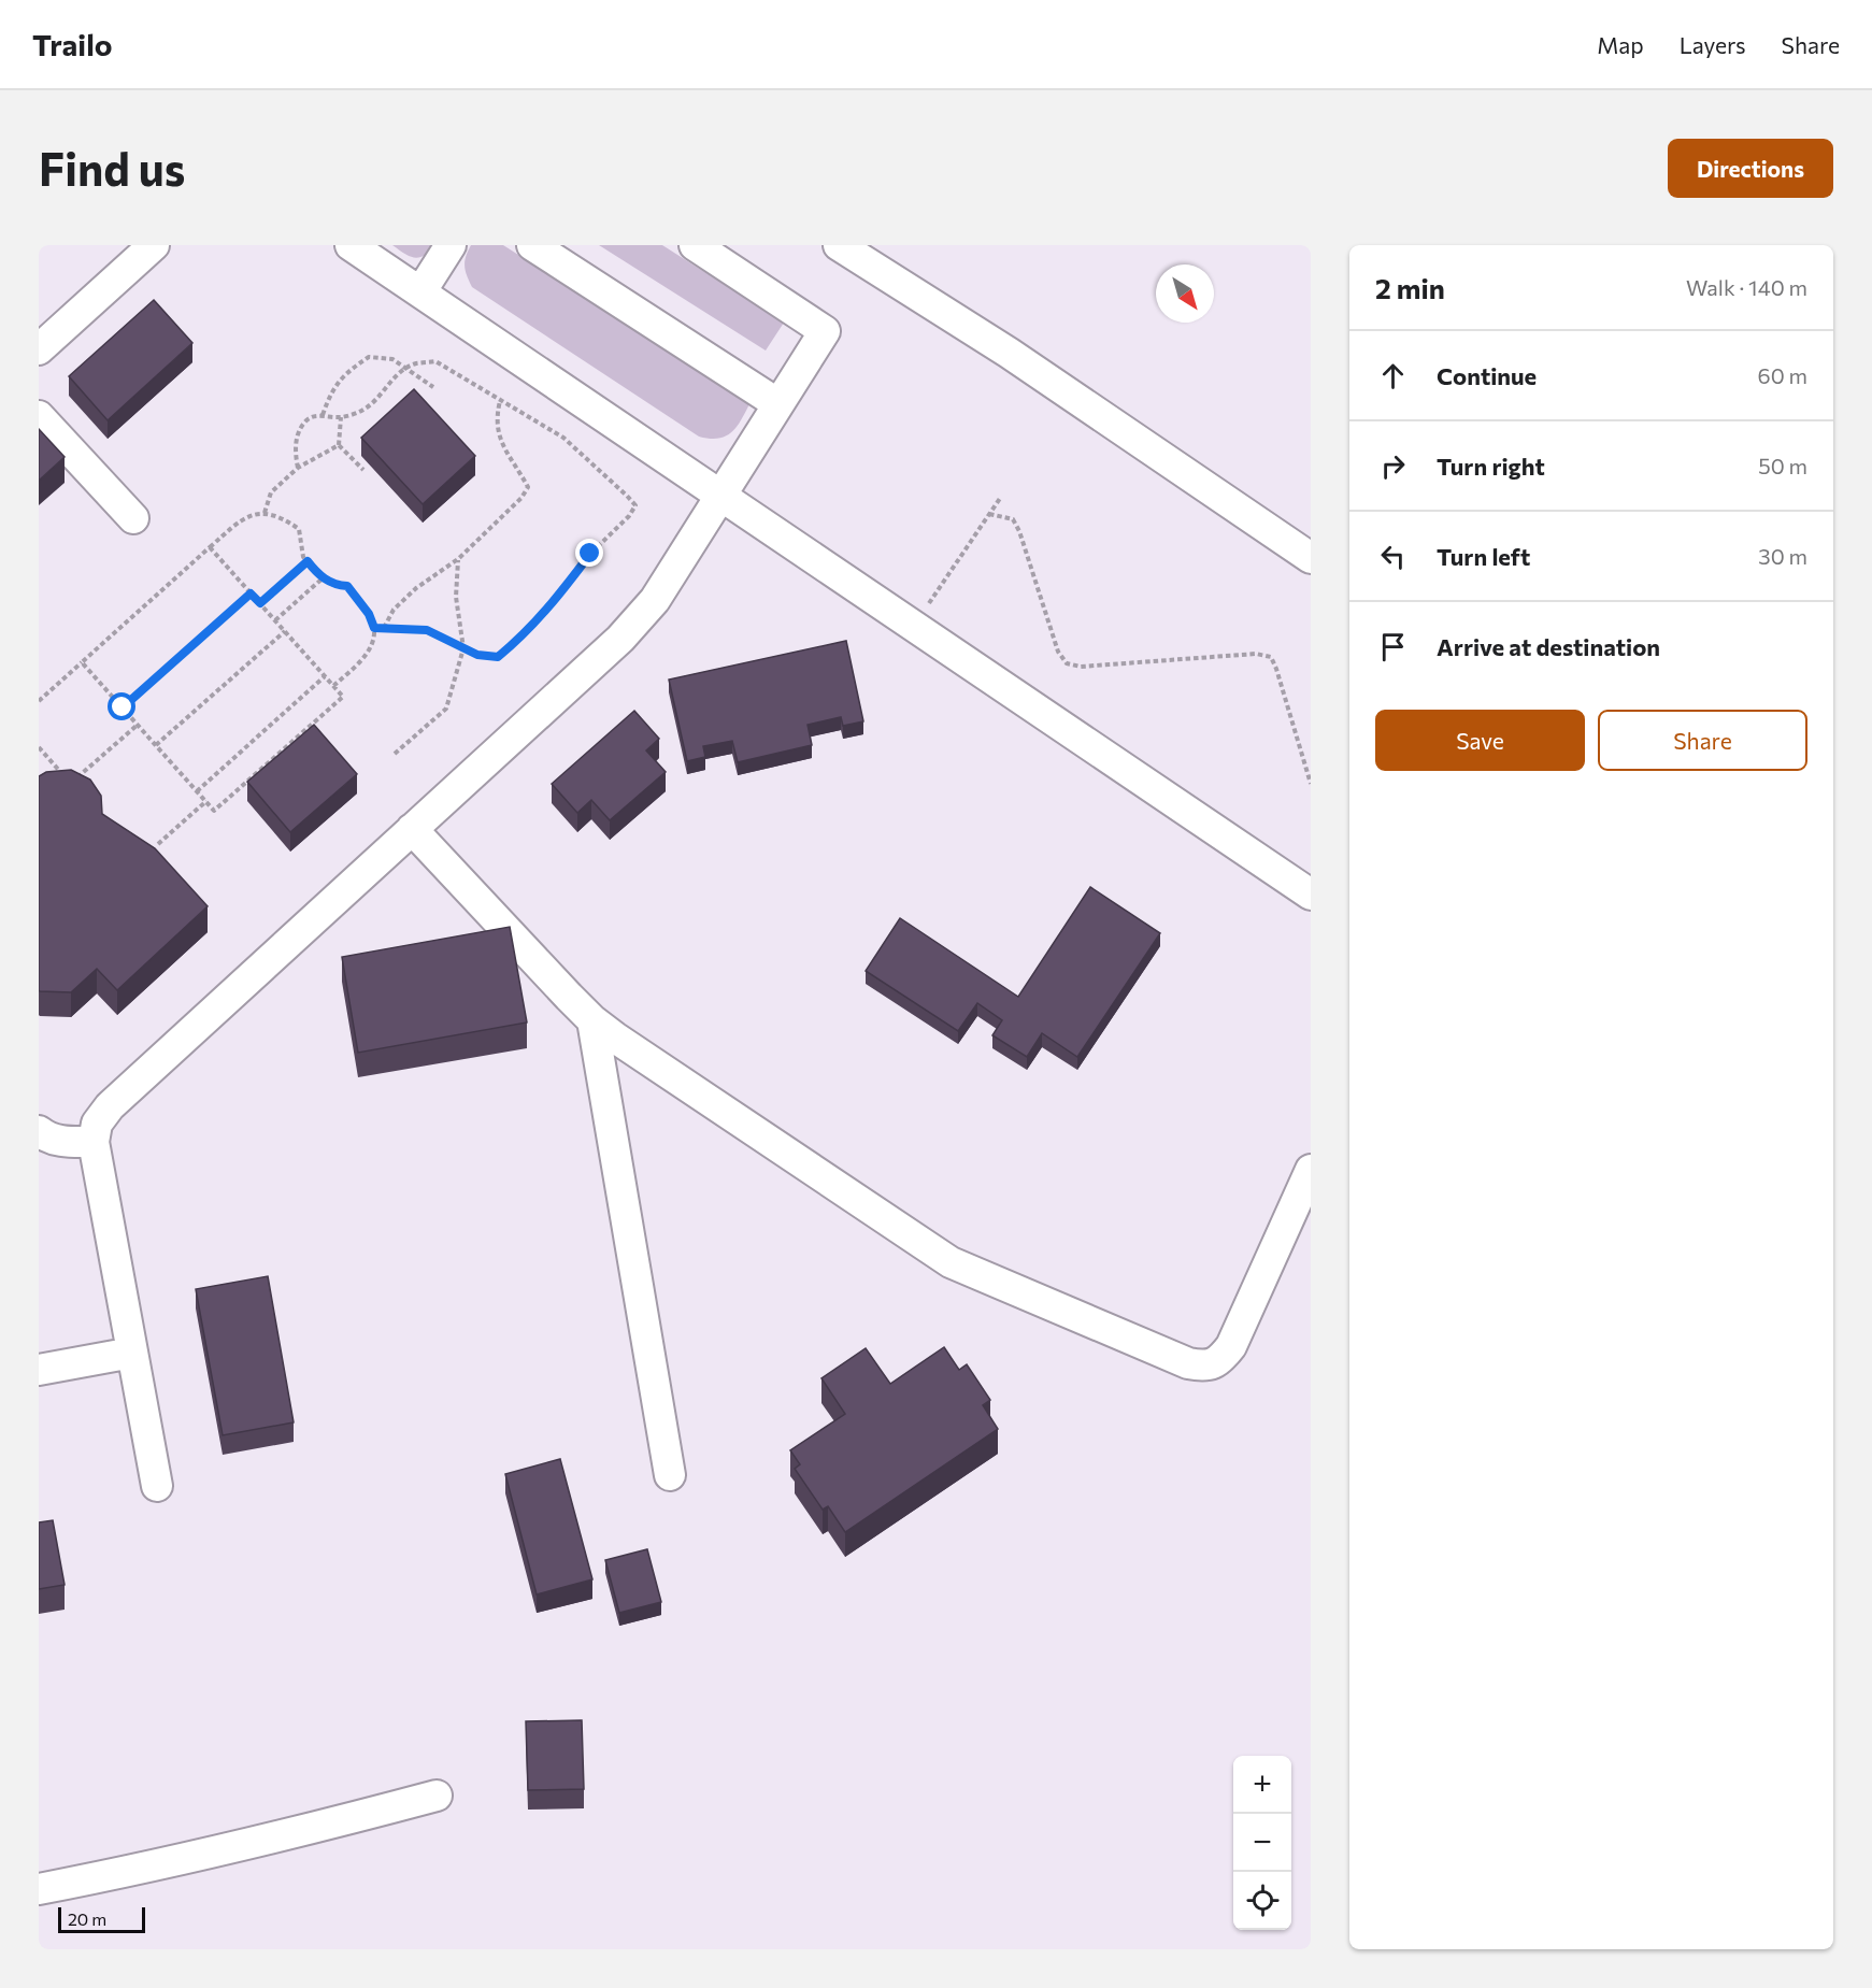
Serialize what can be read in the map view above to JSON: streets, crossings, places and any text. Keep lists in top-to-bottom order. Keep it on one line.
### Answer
{"scale_bar":"20 m","north":"bottom right","page":{"header":"Trailo","nav":["Map","Layers","Share"],"buttons":["Directions",["Save","Share"]],"title":"Find us","heading":["2 min","Walk · 140 m"],"list":[["Continue","60 m"],["Turn right","50 m"],["Turn left","30 m"],"Arrive at destination"],"map_buttons":["+","−"],"scale":"20 m"}}
